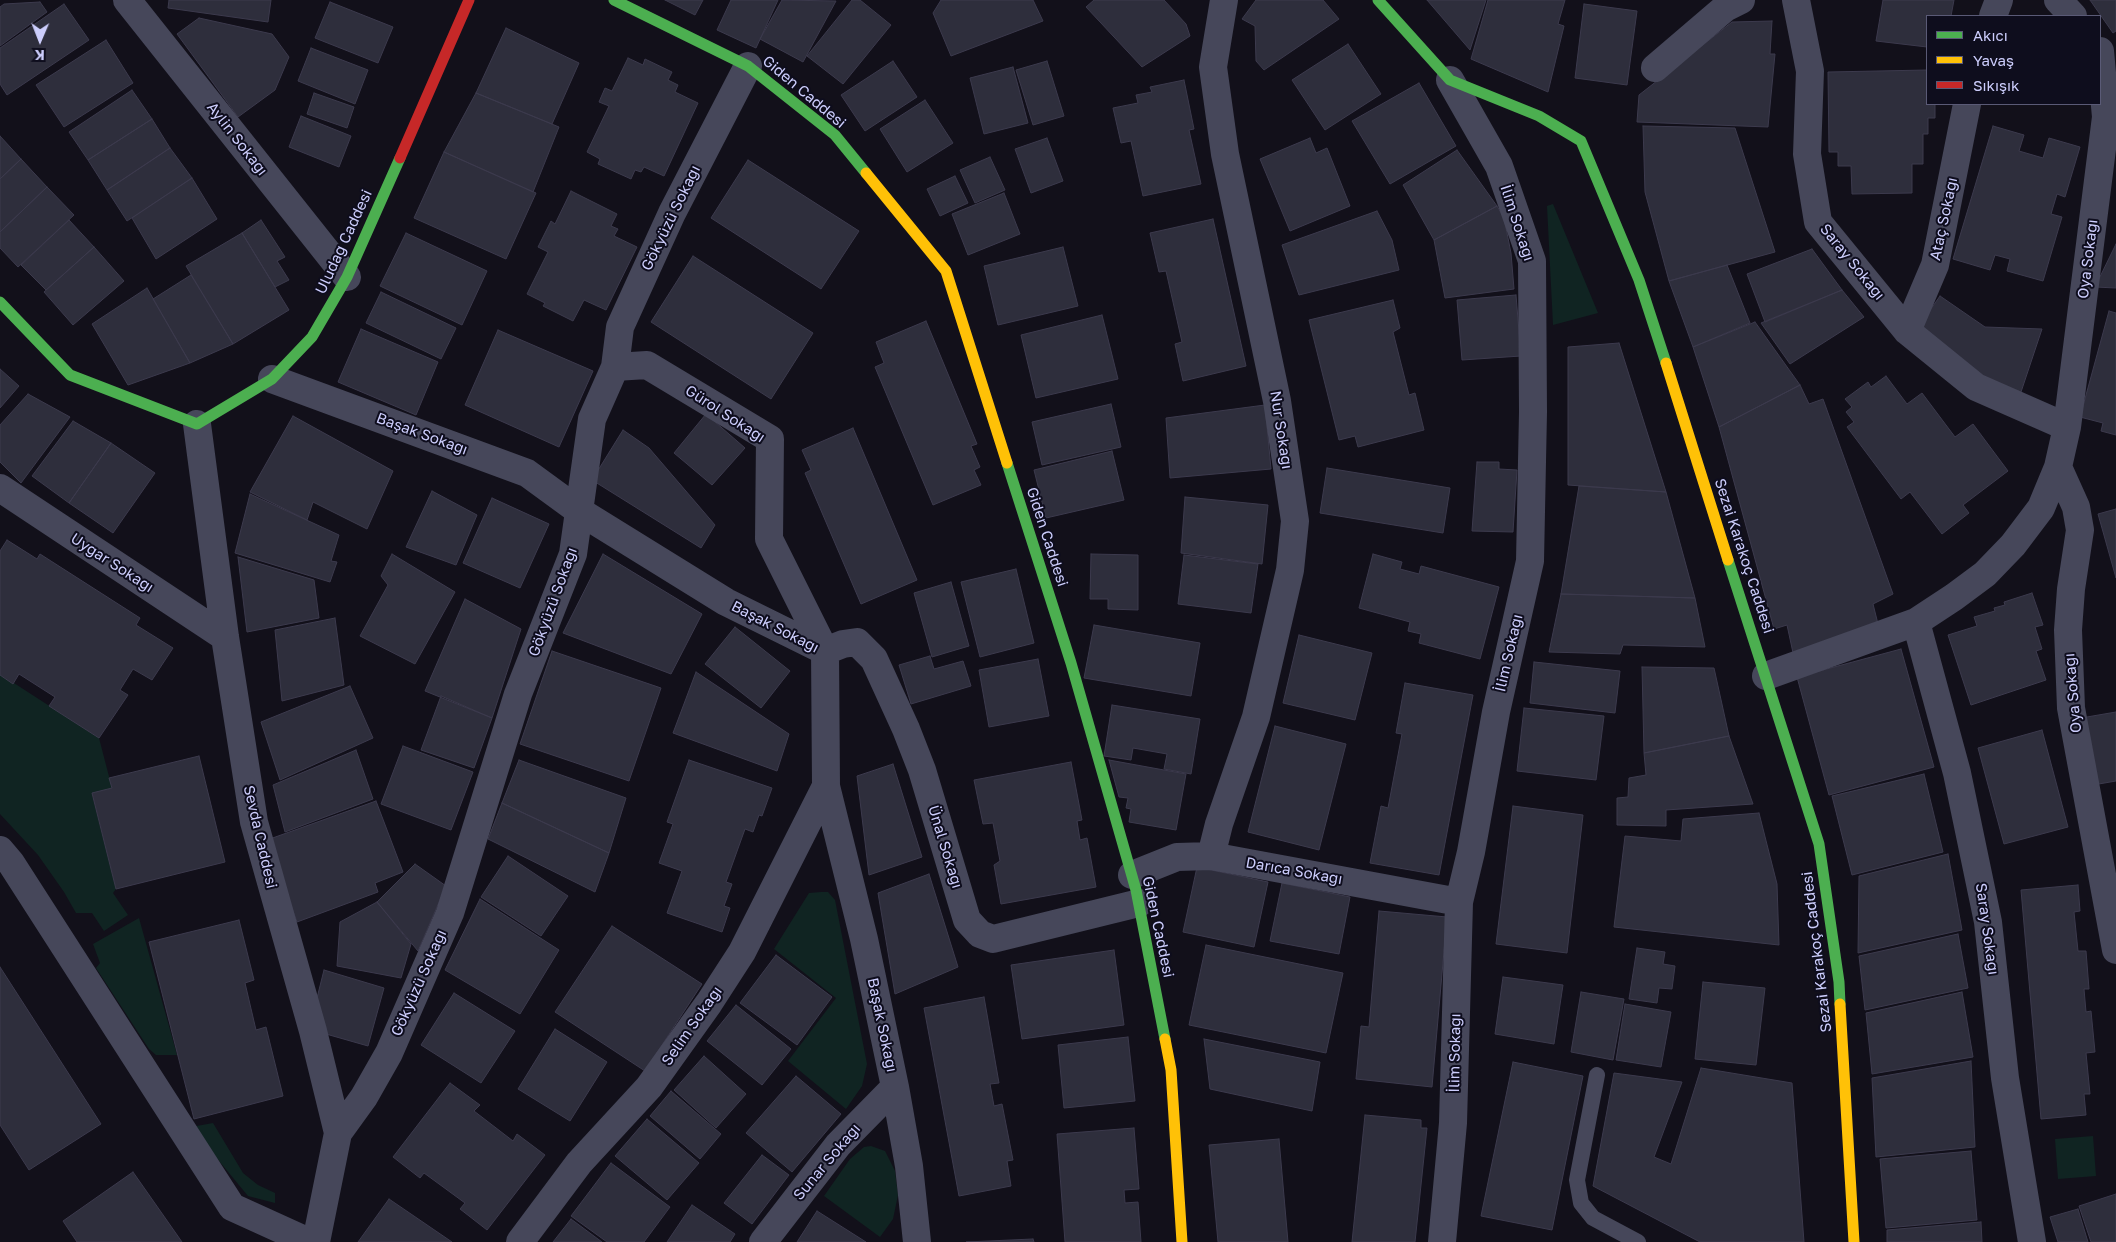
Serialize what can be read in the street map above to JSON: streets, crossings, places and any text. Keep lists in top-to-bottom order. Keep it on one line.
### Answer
{"streets":{"street":["Giden Caddesi","Aylin Sokağı","Gökyüzü Sokağı","Ataç Sokağı","İlim Sokağı","Uludağ Caddesi","Oya Sokağı","Saray Sokağı","Gürol Sokağı","Nur Sokağı","Başak Sokağı","Sezai Karakoç Caddesi","Uygar Sokağı","Sevda Caddesi","Ünal Sokağı","Darıca Sokağı","Selim Sokağı","Sunar Sokağı"]},"crossings":[["Giden Caddesi","Gökyüzü Sokağı"],["Giden Caddesi","Ünal Sokağı"],["Giden Caddesi","Darıca Sokağı"],["Aylin Sokağı","Uludağ Caddesi"],["Gökyüzü Sokağı","Gürol Sokağı"],["Gökyüzü Sokağı","Başak Sokağı"],["Gökyüzü Sokağı","Sevda Caddesi"],["Ataç Sokağı","Saray Sokağı"],["İlim Sokağı","Sezai Karakoç Caddesi"],["İlim Sokağı","Darıca Sokağı"],["Uludağ Caddesi","Başak Sokağı"],["Uludağ Caddesi","Sevda Caddesi"],["Oya Sokağı","Saray Sokağı"],["Oya Sokağı","Sezai Karakoç Caddesi"],["Gürol Sokağı","Başak Sokağı"],["Gürol Sokağı","Ünal Sokağı"],["Nur Sokağı","Darıca Sokağı"],["Başak Sokağı","Ünal Sokağı"],["Başak Sokağı","Selim Sokağı"],["Başak Sokağı","Sunar Sokağı"],["Uygar Sokağı","Sevda Caddesi"]],"legend":["Akıcı","Yavaş","Sıkışık"],"north":"bottom"}
